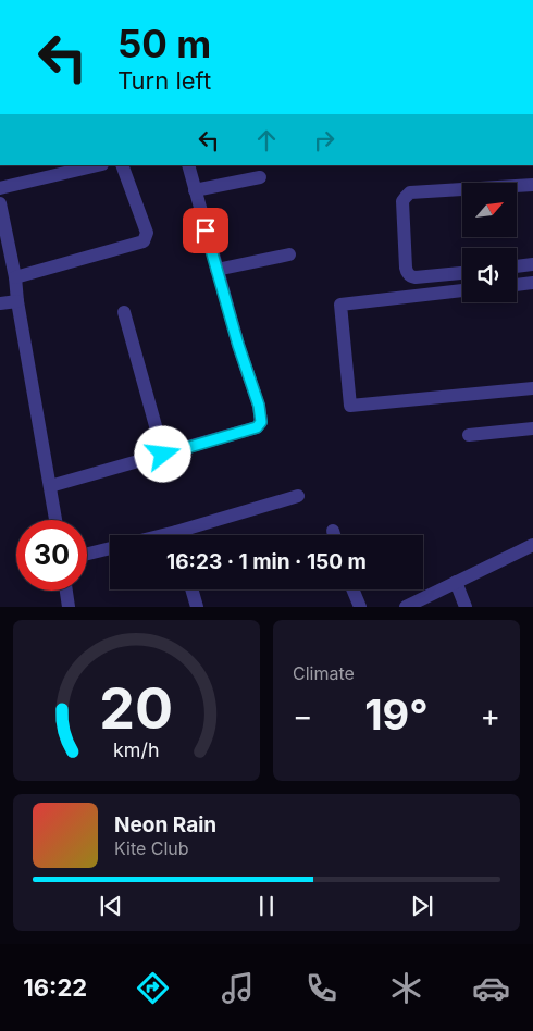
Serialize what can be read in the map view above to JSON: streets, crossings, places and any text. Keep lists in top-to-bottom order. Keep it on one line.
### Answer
{"north":"top right","page":{"turn":["50 m","Turn left"],"limit":"30","trip":"16:23 · 1 min · 150 m","tile":"Climate","heat":["−","19°","+"],"song":["Neon Rain","Kite Club"],"tabs":"16:22","gauge":["20","km/h"]}}
